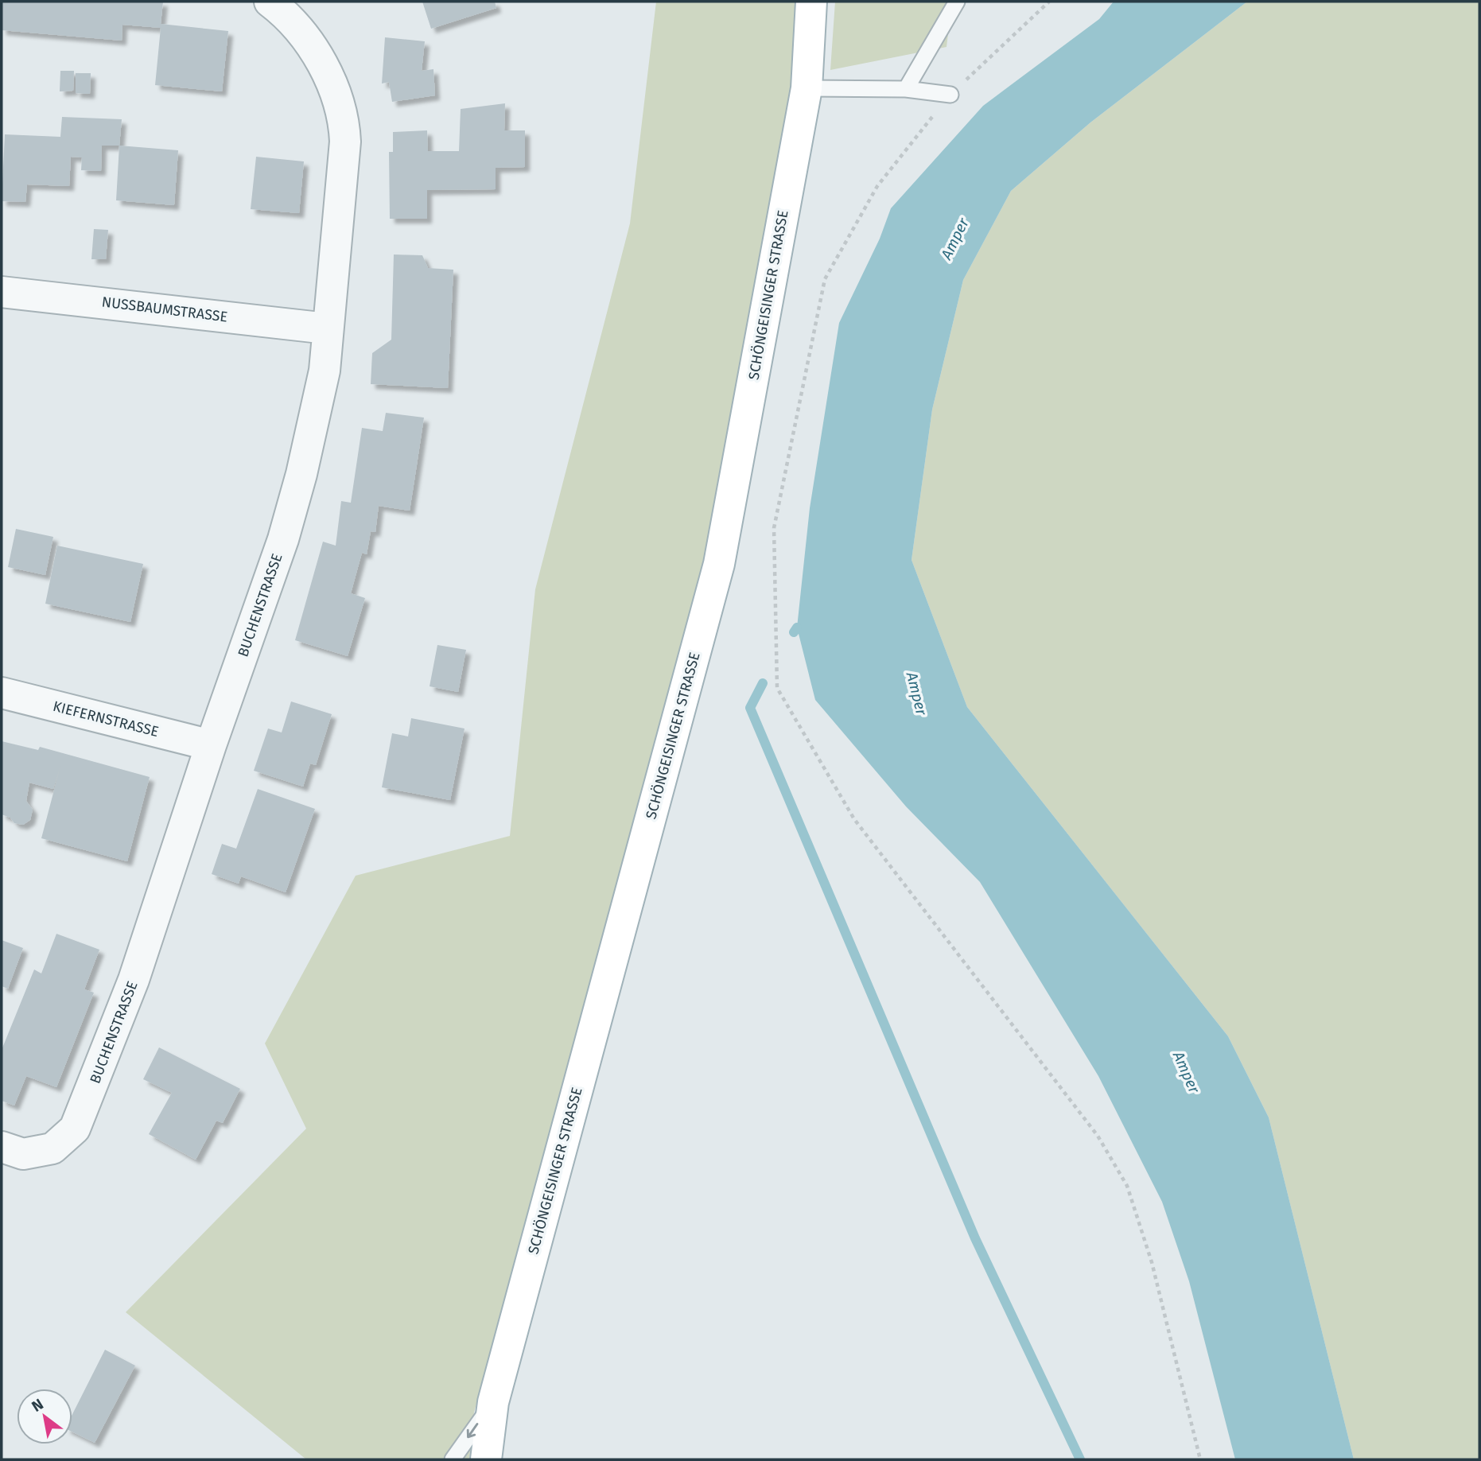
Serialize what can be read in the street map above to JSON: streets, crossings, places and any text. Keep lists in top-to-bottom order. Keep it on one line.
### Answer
{"streets":{"main road":["SCHÖNGEISINGER STRASSE"],"street":["NUSSBAUMSTRASSE","BUCHENSTRASSE","KIEFERNSTRASSE"]},"crossings":[["NUSSBAUMSTRASSE","BUCHENSTRASSE"],["BUCHENSTRASSE","KIEFERNSTRASSE"]],"water":["Amper"],"north":"top left"}
